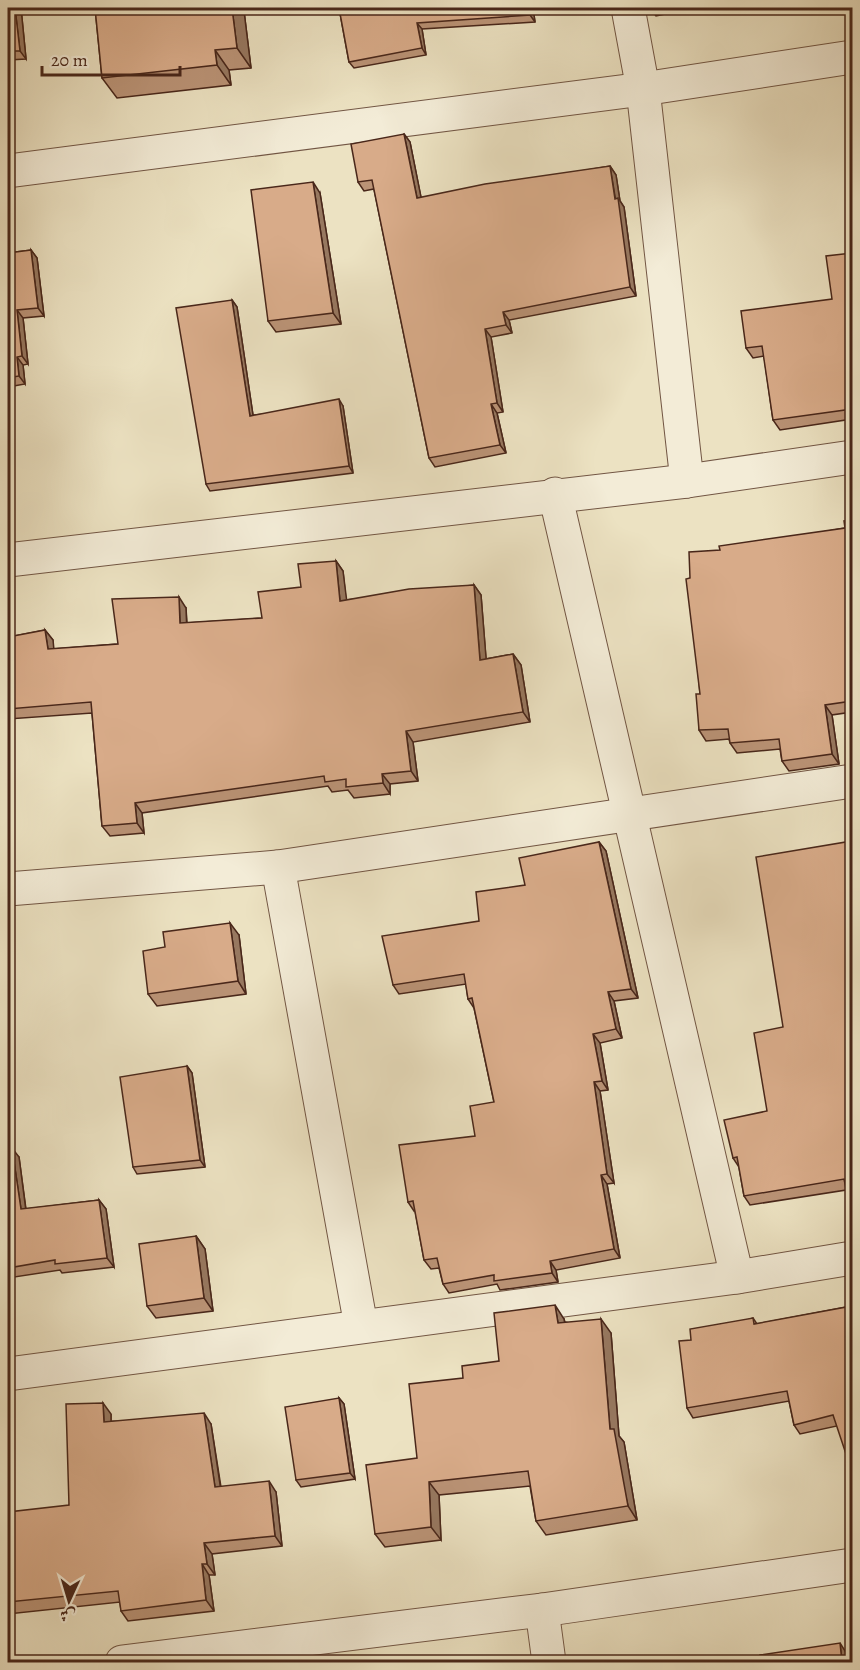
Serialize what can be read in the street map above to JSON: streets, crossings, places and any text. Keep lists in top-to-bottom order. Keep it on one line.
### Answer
{"scale_bar":"20 m","north":"bottom"}
